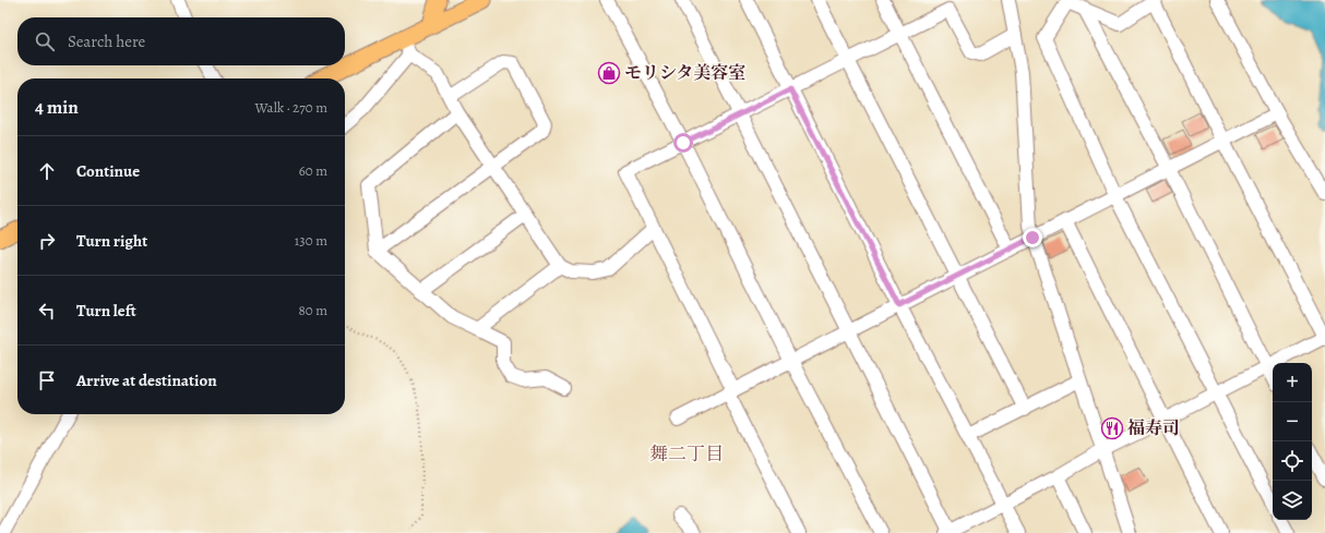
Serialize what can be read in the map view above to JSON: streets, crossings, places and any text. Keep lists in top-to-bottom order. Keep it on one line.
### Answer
{"districts":["舞二丁目"],"places":{"shop":["モリシタ美容室"],"restaurant":["福寿司"]},"page":{"search":"Search here","heading":["4 min","Walk · 270 m"],"list":[["Continue","60 m"],["Turn right","130 m"],["Turn left","80 m"],"Arrive at destination"],"map_buttons":["+","−"]}}
